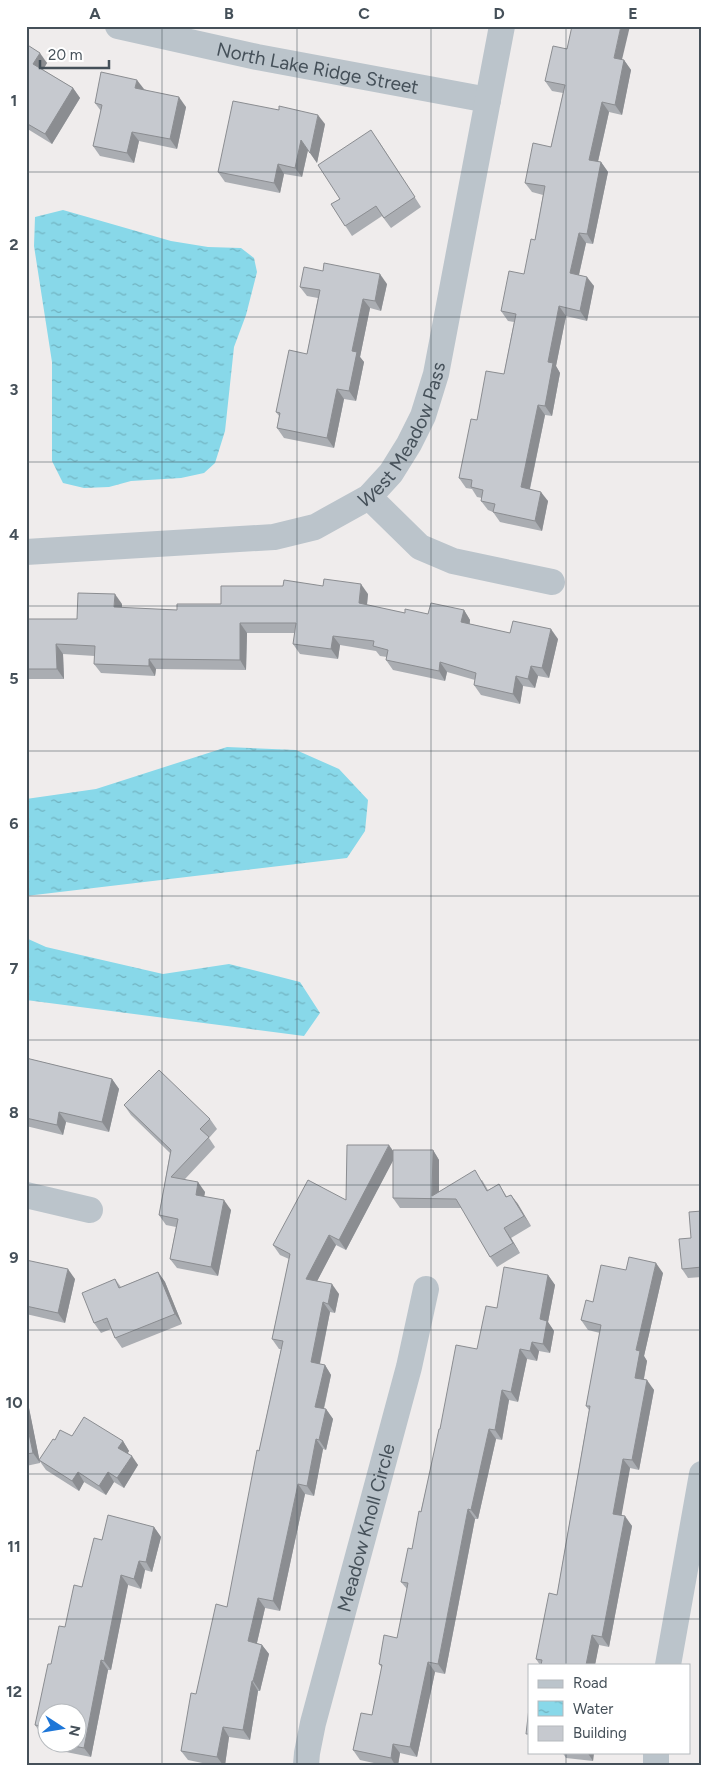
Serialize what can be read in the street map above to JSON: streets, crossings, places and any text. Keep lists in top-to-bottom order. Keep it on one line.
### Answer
{"streets":{"street":["North Lake Ridge Street","West Meadow Pass","Meadow Knoll Circle"]},"crossings":[["North Lake Ridge Street","West Meadow Pass"]],"legend":["Road","Water","Building"],"scale_bar":"20 m","north":"right","grid":{"columns":["A","B","C","D","E"],"rows":["1","2","3","4","5","6","7","8","9","10","11","12"]}}
